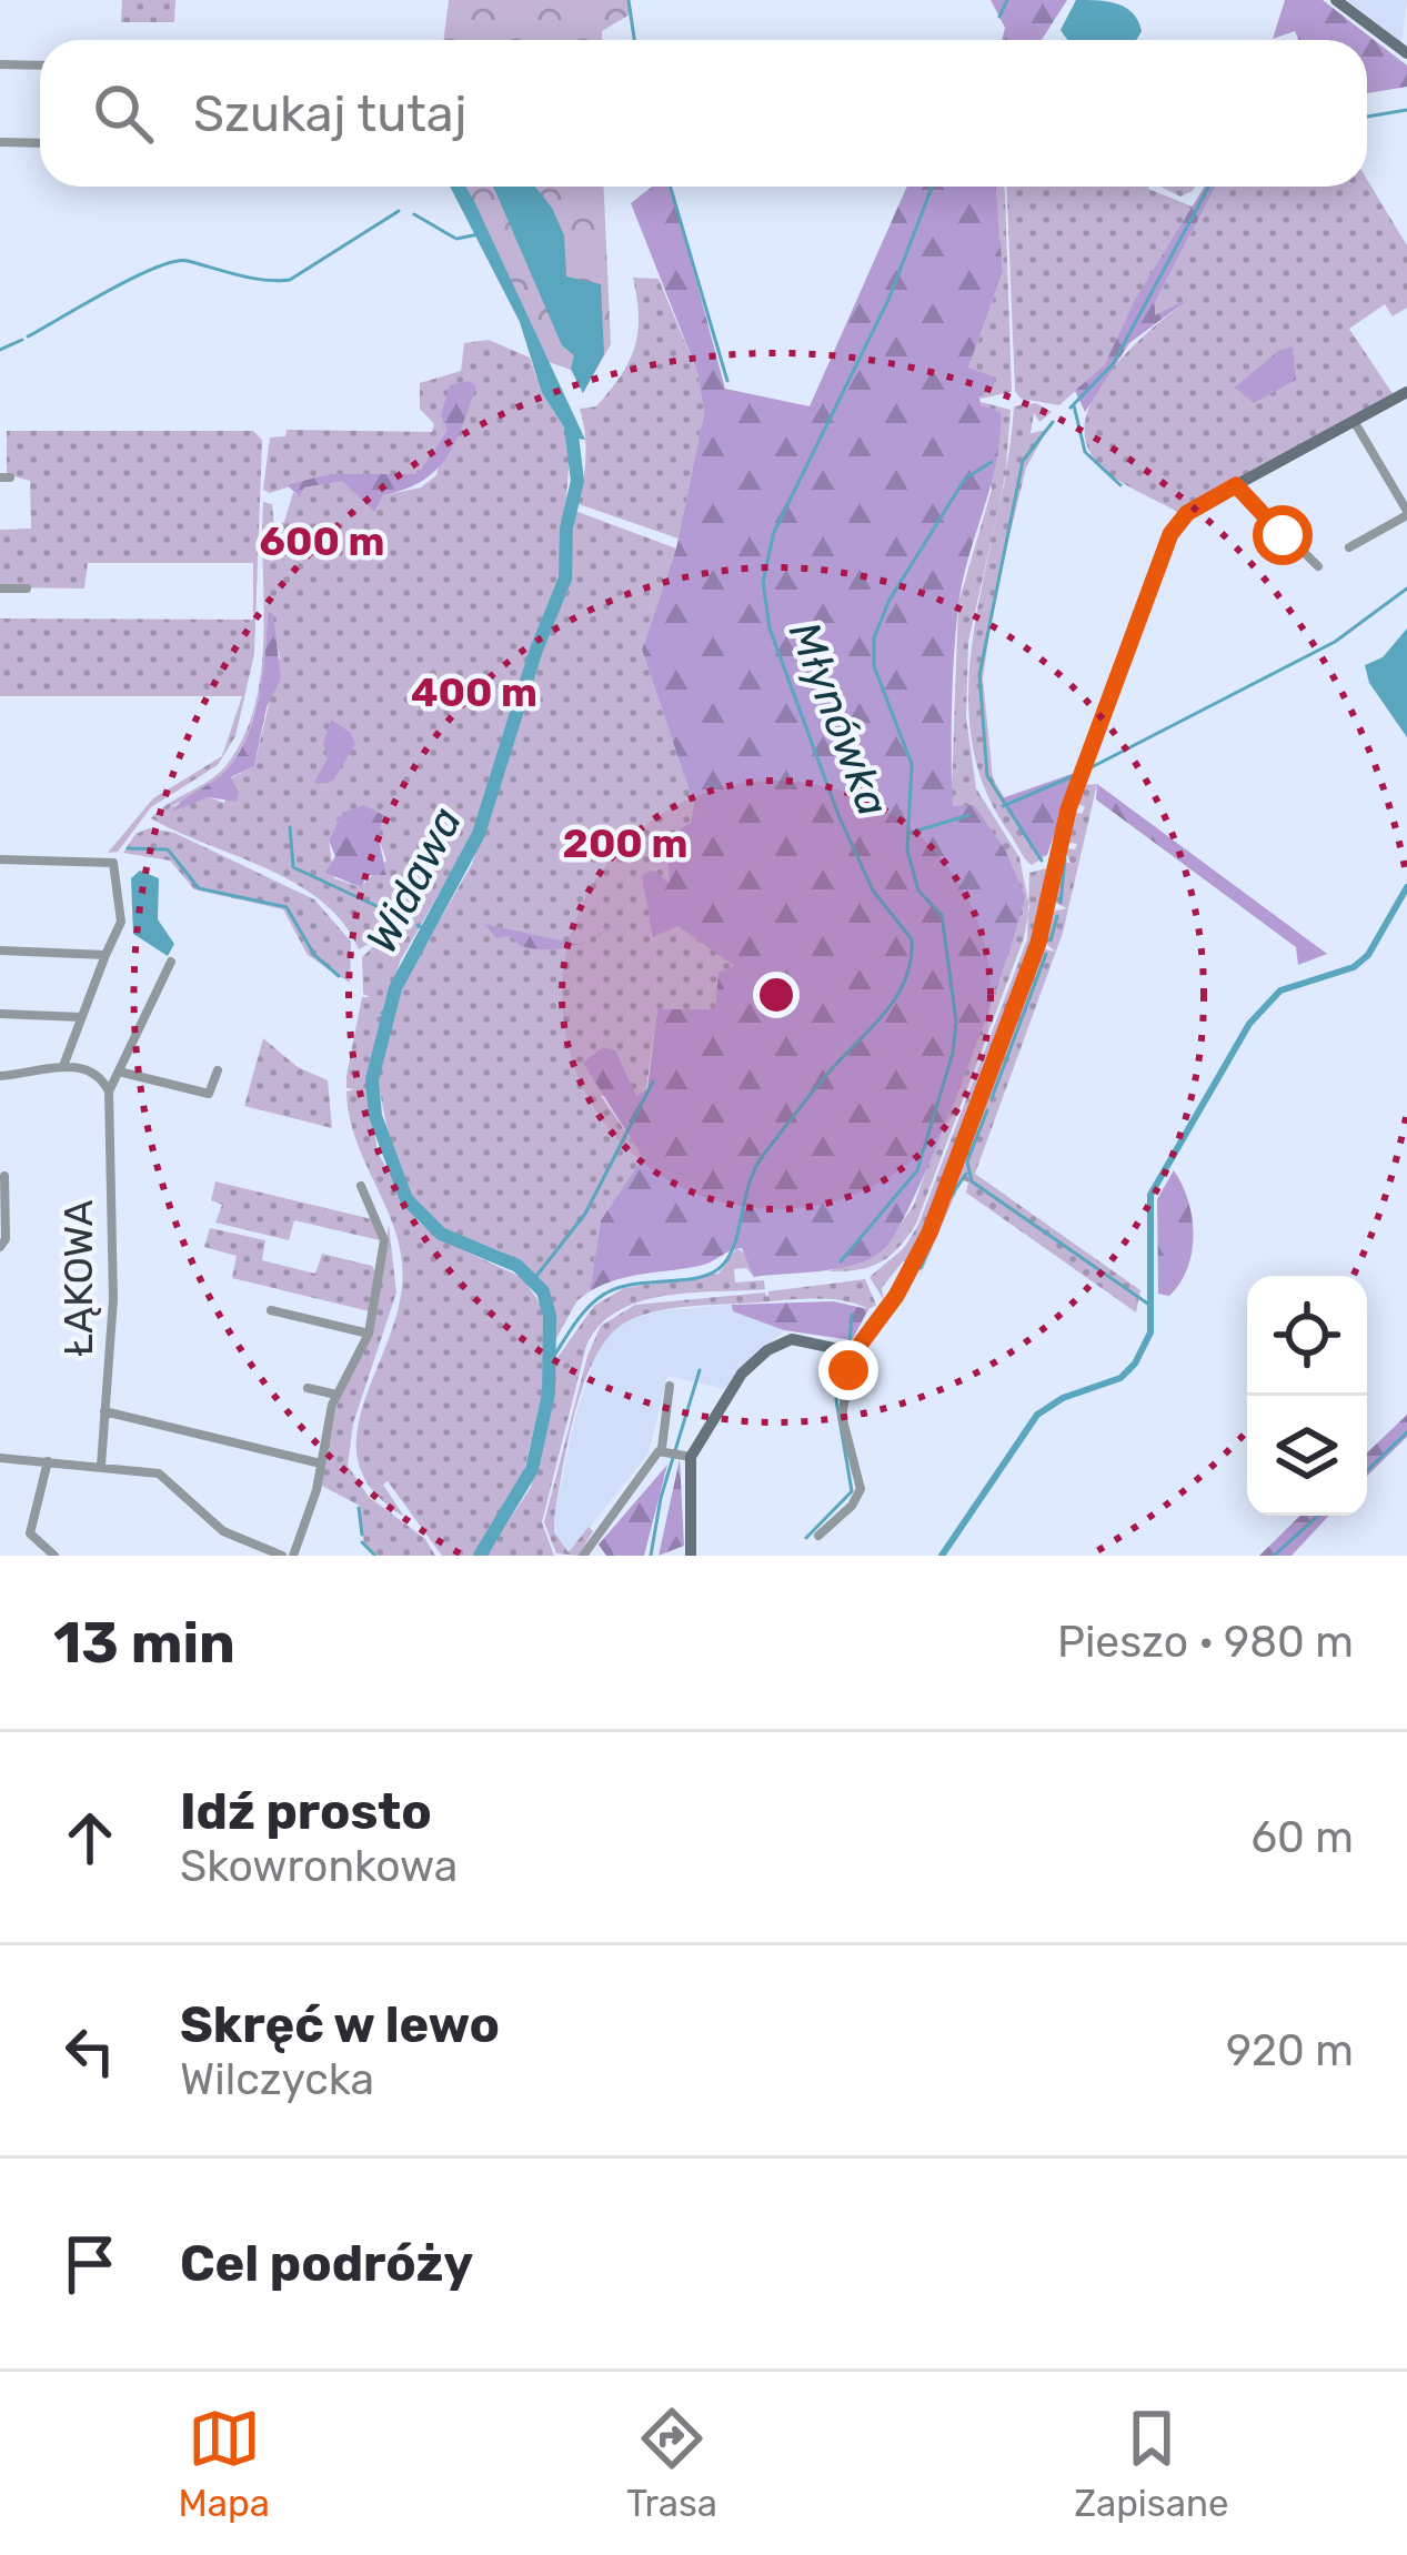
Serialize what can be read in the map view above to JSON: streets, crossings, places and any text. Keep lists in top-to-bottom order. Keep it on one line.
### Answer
{"streets":{"street":["ŁĄKOWA"]},"water":["Młynówka","Widawa"],"page":{"search":"Szukaj tutaj","heading":["13 min","Pieszo · 980 m"],"list":[["Idź prosto","Skowronkowa","60 m"],["Skręć w lewo","Wilczycka","920 m"],"Cel podróży"],"nav":["Mapa","Trasa","Zapisane"]},"rings":["600 m","400 m","200 m"]}
